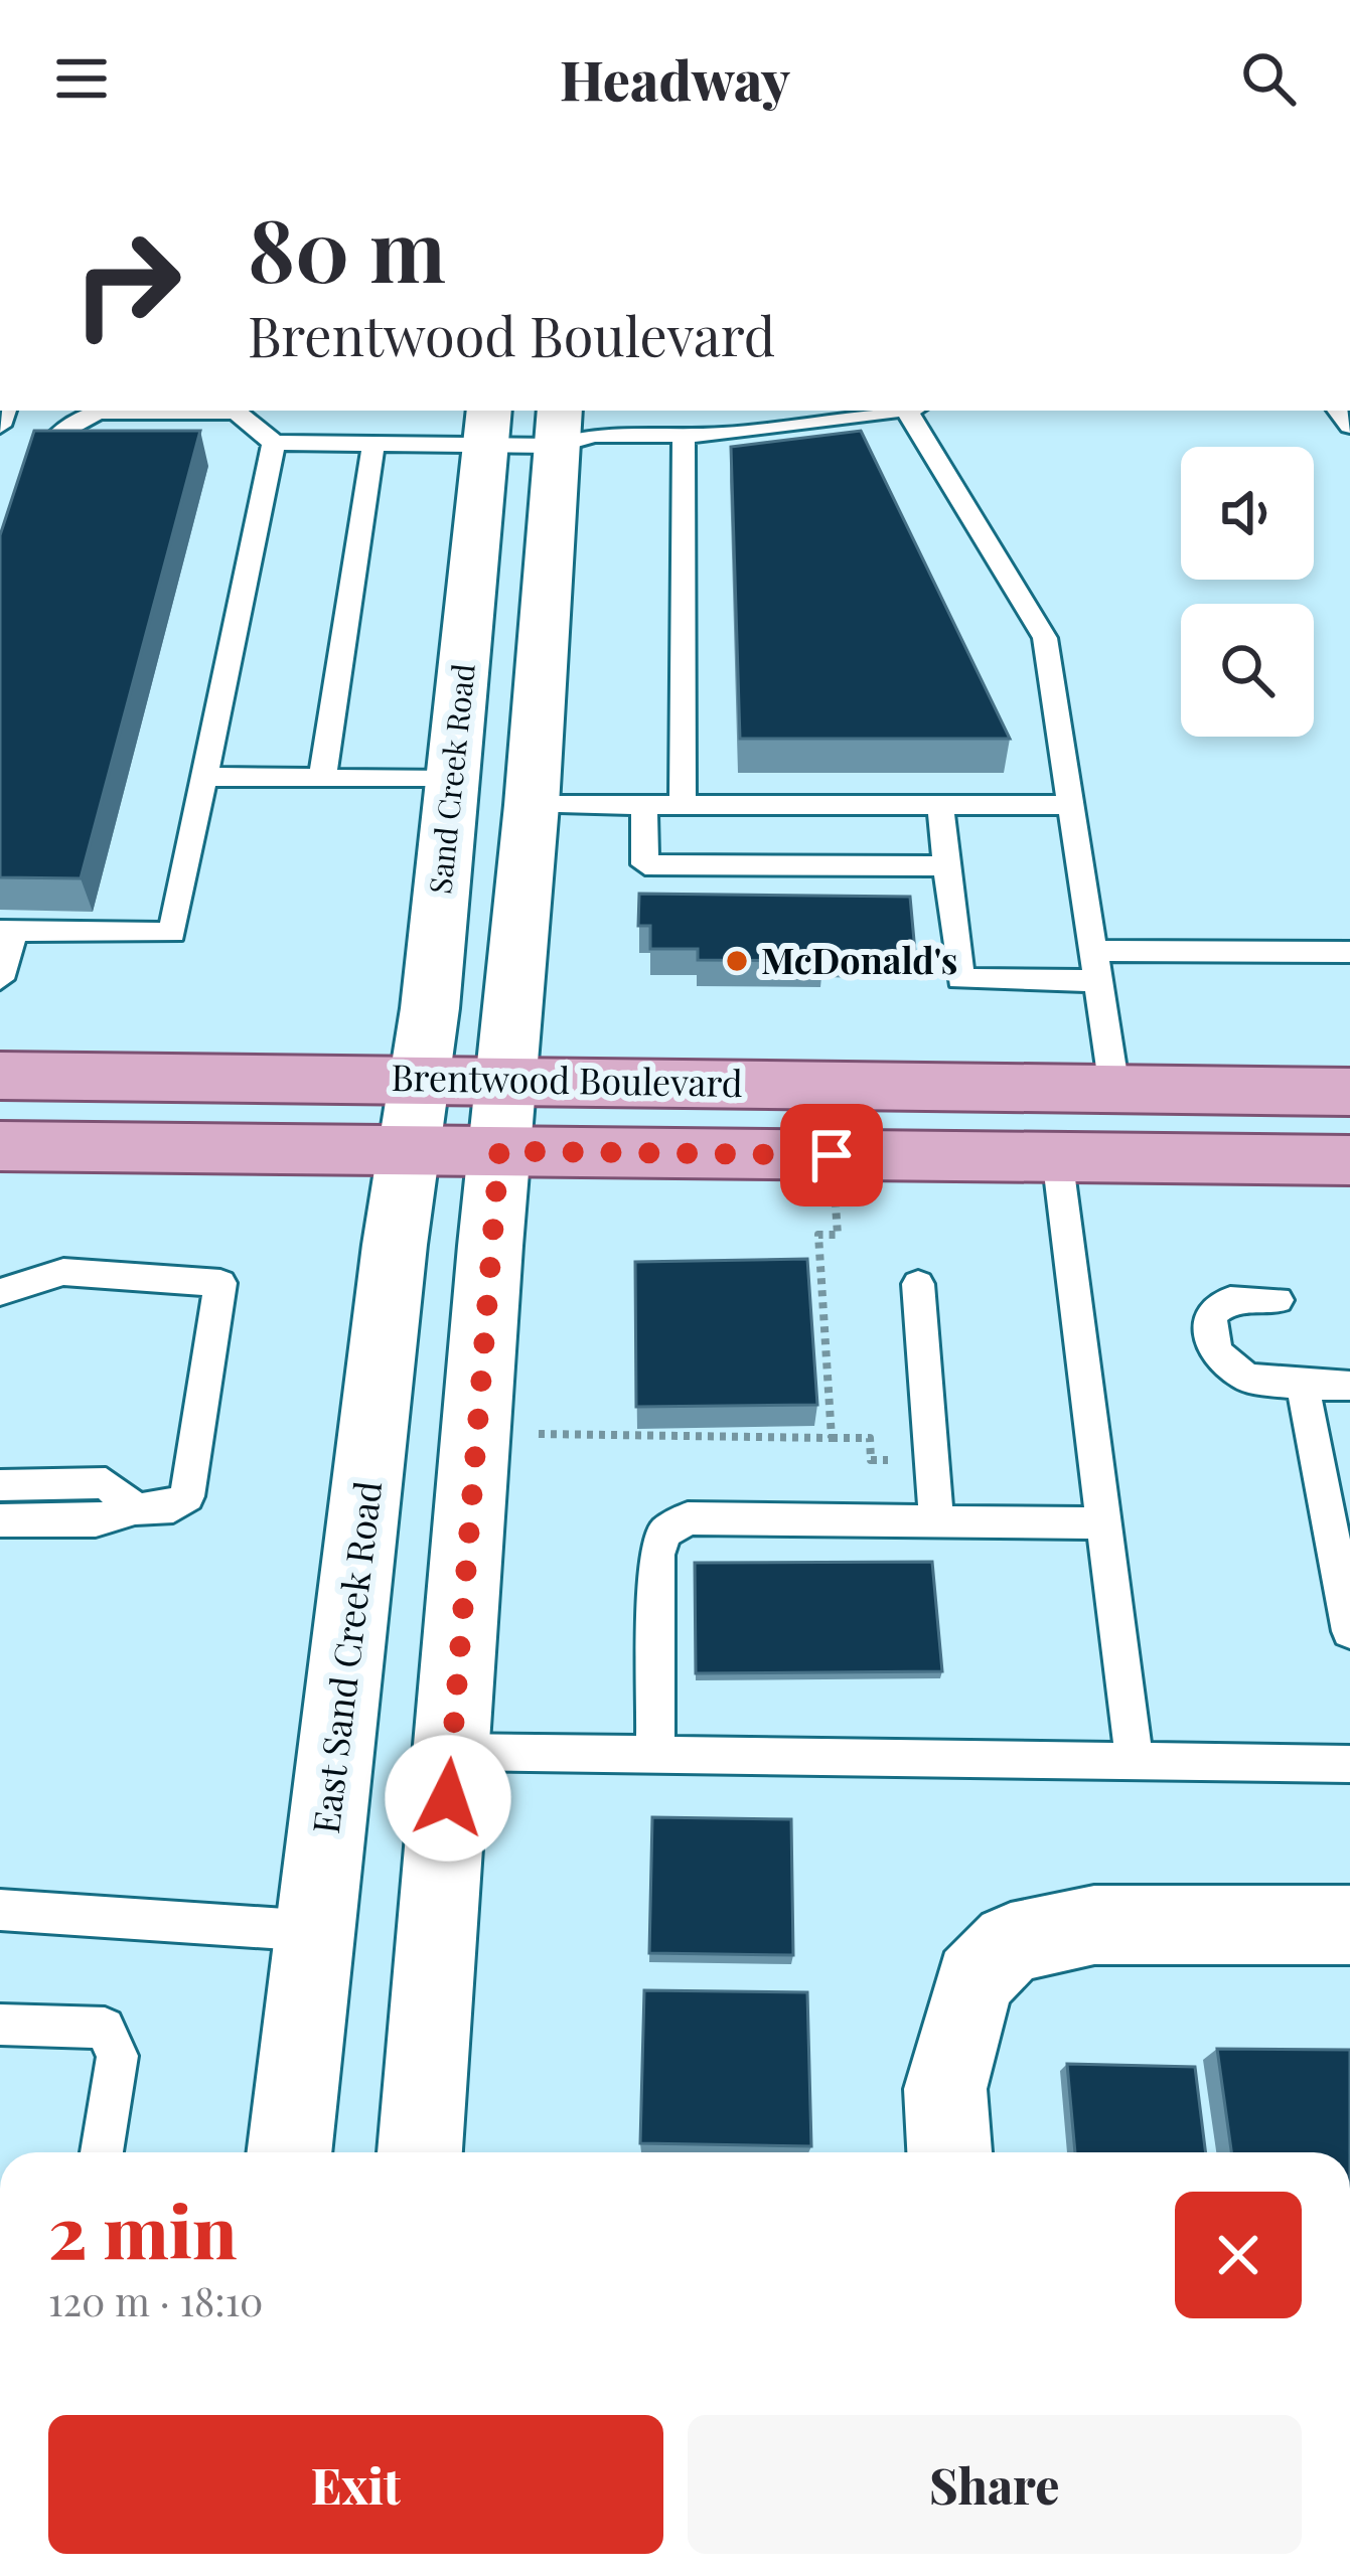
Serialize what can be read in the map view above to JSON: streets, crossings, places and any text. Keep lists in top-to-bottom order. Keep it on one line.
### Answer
{"streets":{"main road":["Brentwood Boulevard"],"street":["Sand Creek Road","East Sand Creek Road"]},"crossings":[["Sand Creek Road","Brentwood Boulevard"],["Sand Creek Road","East Sand Creek Road"],["Brentwood Boulevard","East Sand Creek Road"]],"places":["McDonald's"],"page":{"header":"Headway","turn":["80 m","Brentwood Boulevard"],"heading":["2 min","120 m · 18:10"],"buttons":["Exit","Share"]}}
